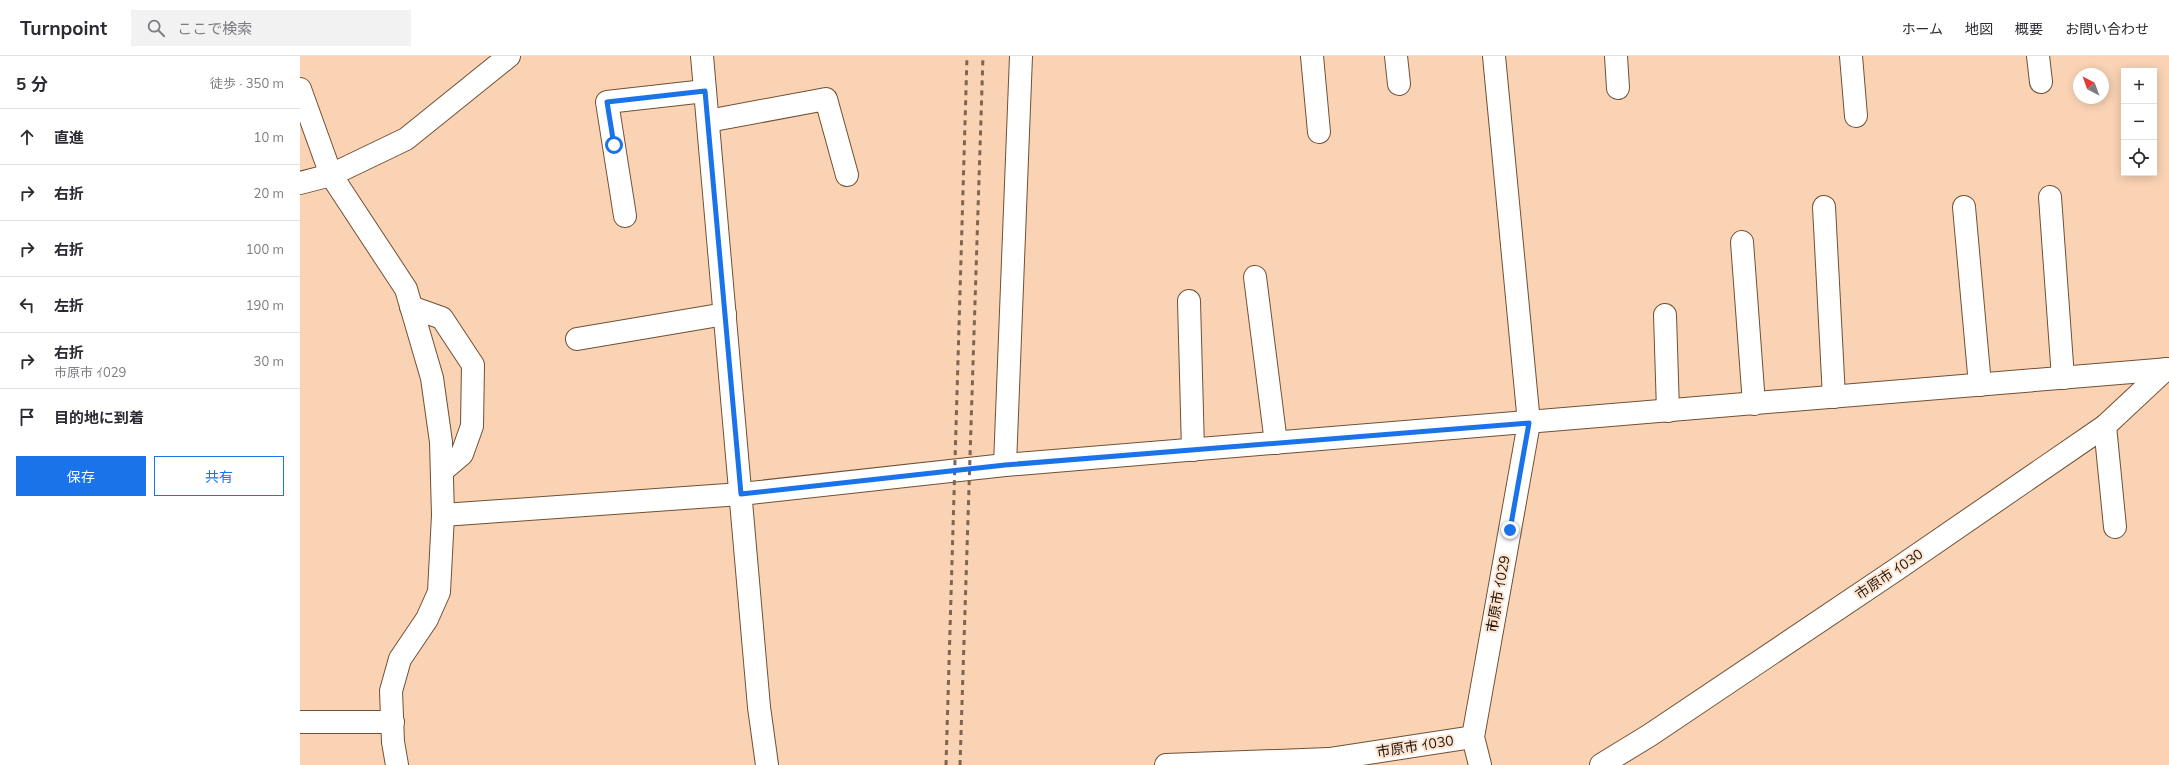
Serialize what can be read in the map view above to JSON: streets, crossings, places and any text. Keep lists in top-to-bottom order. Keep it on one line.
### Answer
{"streets":{"street":["市原市 ｲ030","市原市 ｲ029"]},"crossings":[["市原市 ｲ030","市原市 ｲ029"]],"north":"top left","page":{"header":"Turnpoint","search":"ここで検索","nav":["ホーム","地図","概要","お問い合わせ"],"heading":["5 分","徒歩 · 350 m"],"map_buttons":["+","−"],"list":[["直進","10 m"],["右折","20 m"],["右折","100 m"],["左折","190 m"],["右折","市原市 ｲ029","30 m"],"目的地に到着"],"buttons":["保存","共有"]}}
